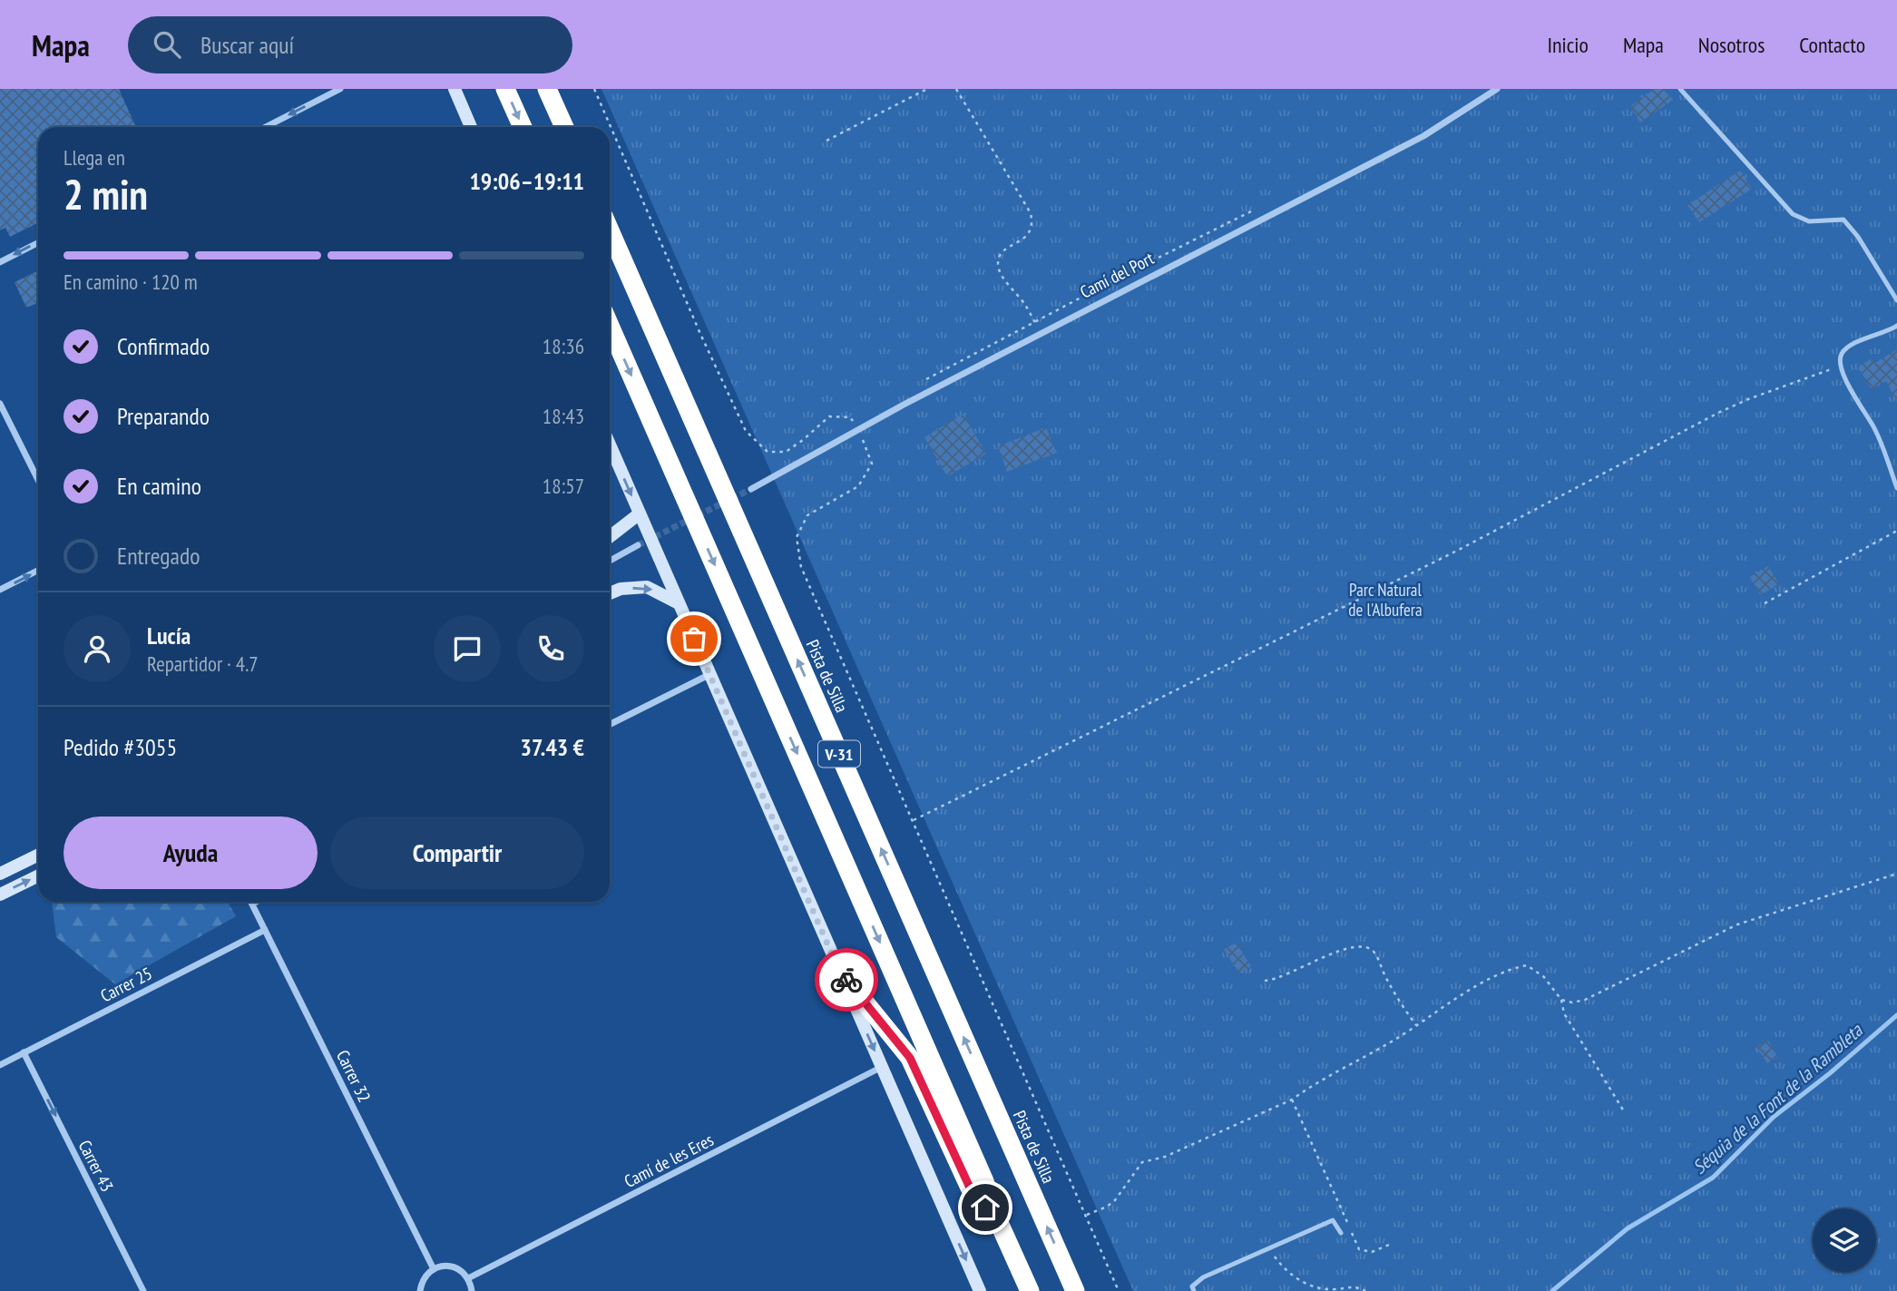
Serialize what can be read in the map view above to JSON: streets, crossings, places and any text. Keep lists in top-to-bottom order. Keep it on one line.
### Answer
{"streets":{"highway":["Pista de Silla","V-31"],"street":["Camí del Port","Carrer 25","Carrer 32","Camí de les Eres","Carrer 43"]},"crossings":[["Carrer 25","Carrer 32"],["Carrer 25","Carrer 43"]],"one_way":["Carrer 43"],"water":["Séquia de la Font de la Rambleta"],"parks":["Parc Natural de l'Albufera"],"page":{"header":"Mapa","search":"Buscar aquí","nav":["Inicio","Mapa","Nosotros","Contacto"],"heading":["2 min","Llega en","19:06–19:11"],"panel":["Lucía","Repartidor · 4.7","Pedido #3055","37.43 €"],"bar":"En camino · 120 m","list":[["Confirmado","18:36"],["Preparando","18:43"],["En camino","18:57"],"Entregado"],"buttons":["Ayuda","Compartir"]}}
